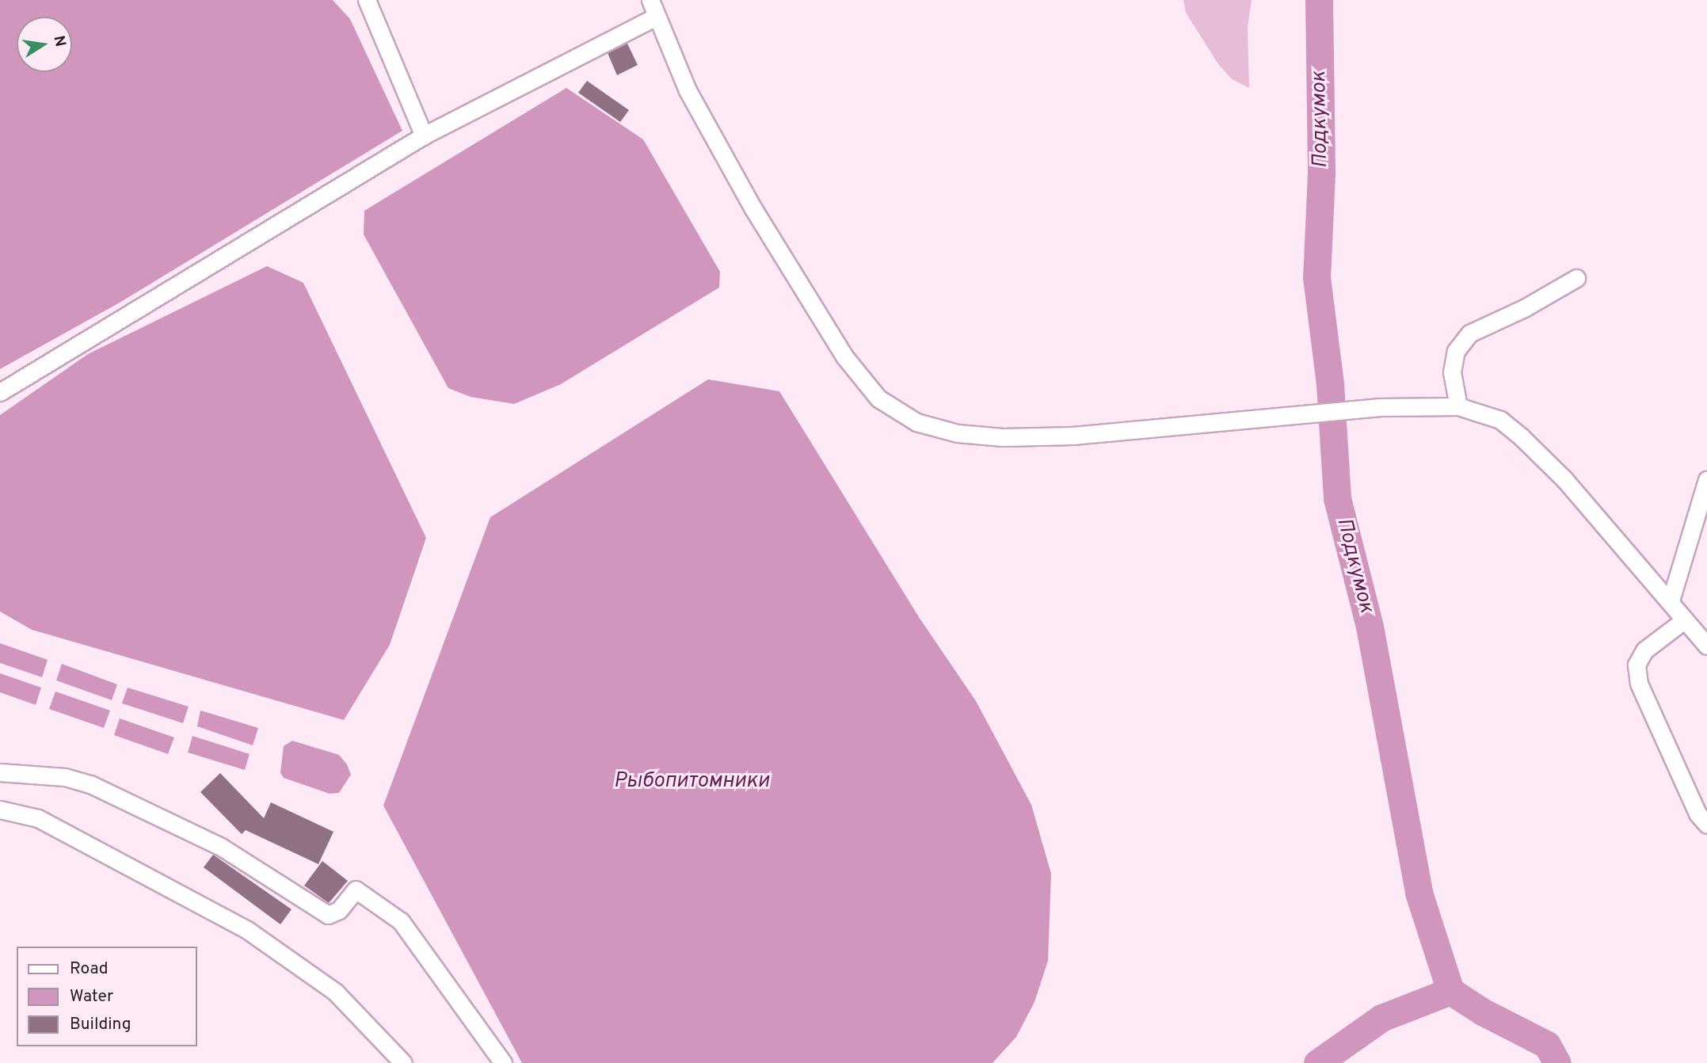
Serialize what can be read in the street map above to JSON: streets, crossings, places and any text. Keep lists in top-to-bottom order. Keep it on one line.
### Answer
{"water":["Подкумок","Рыбопитомники"],"legend":["Road","Water","Building"],"north":"right"}
